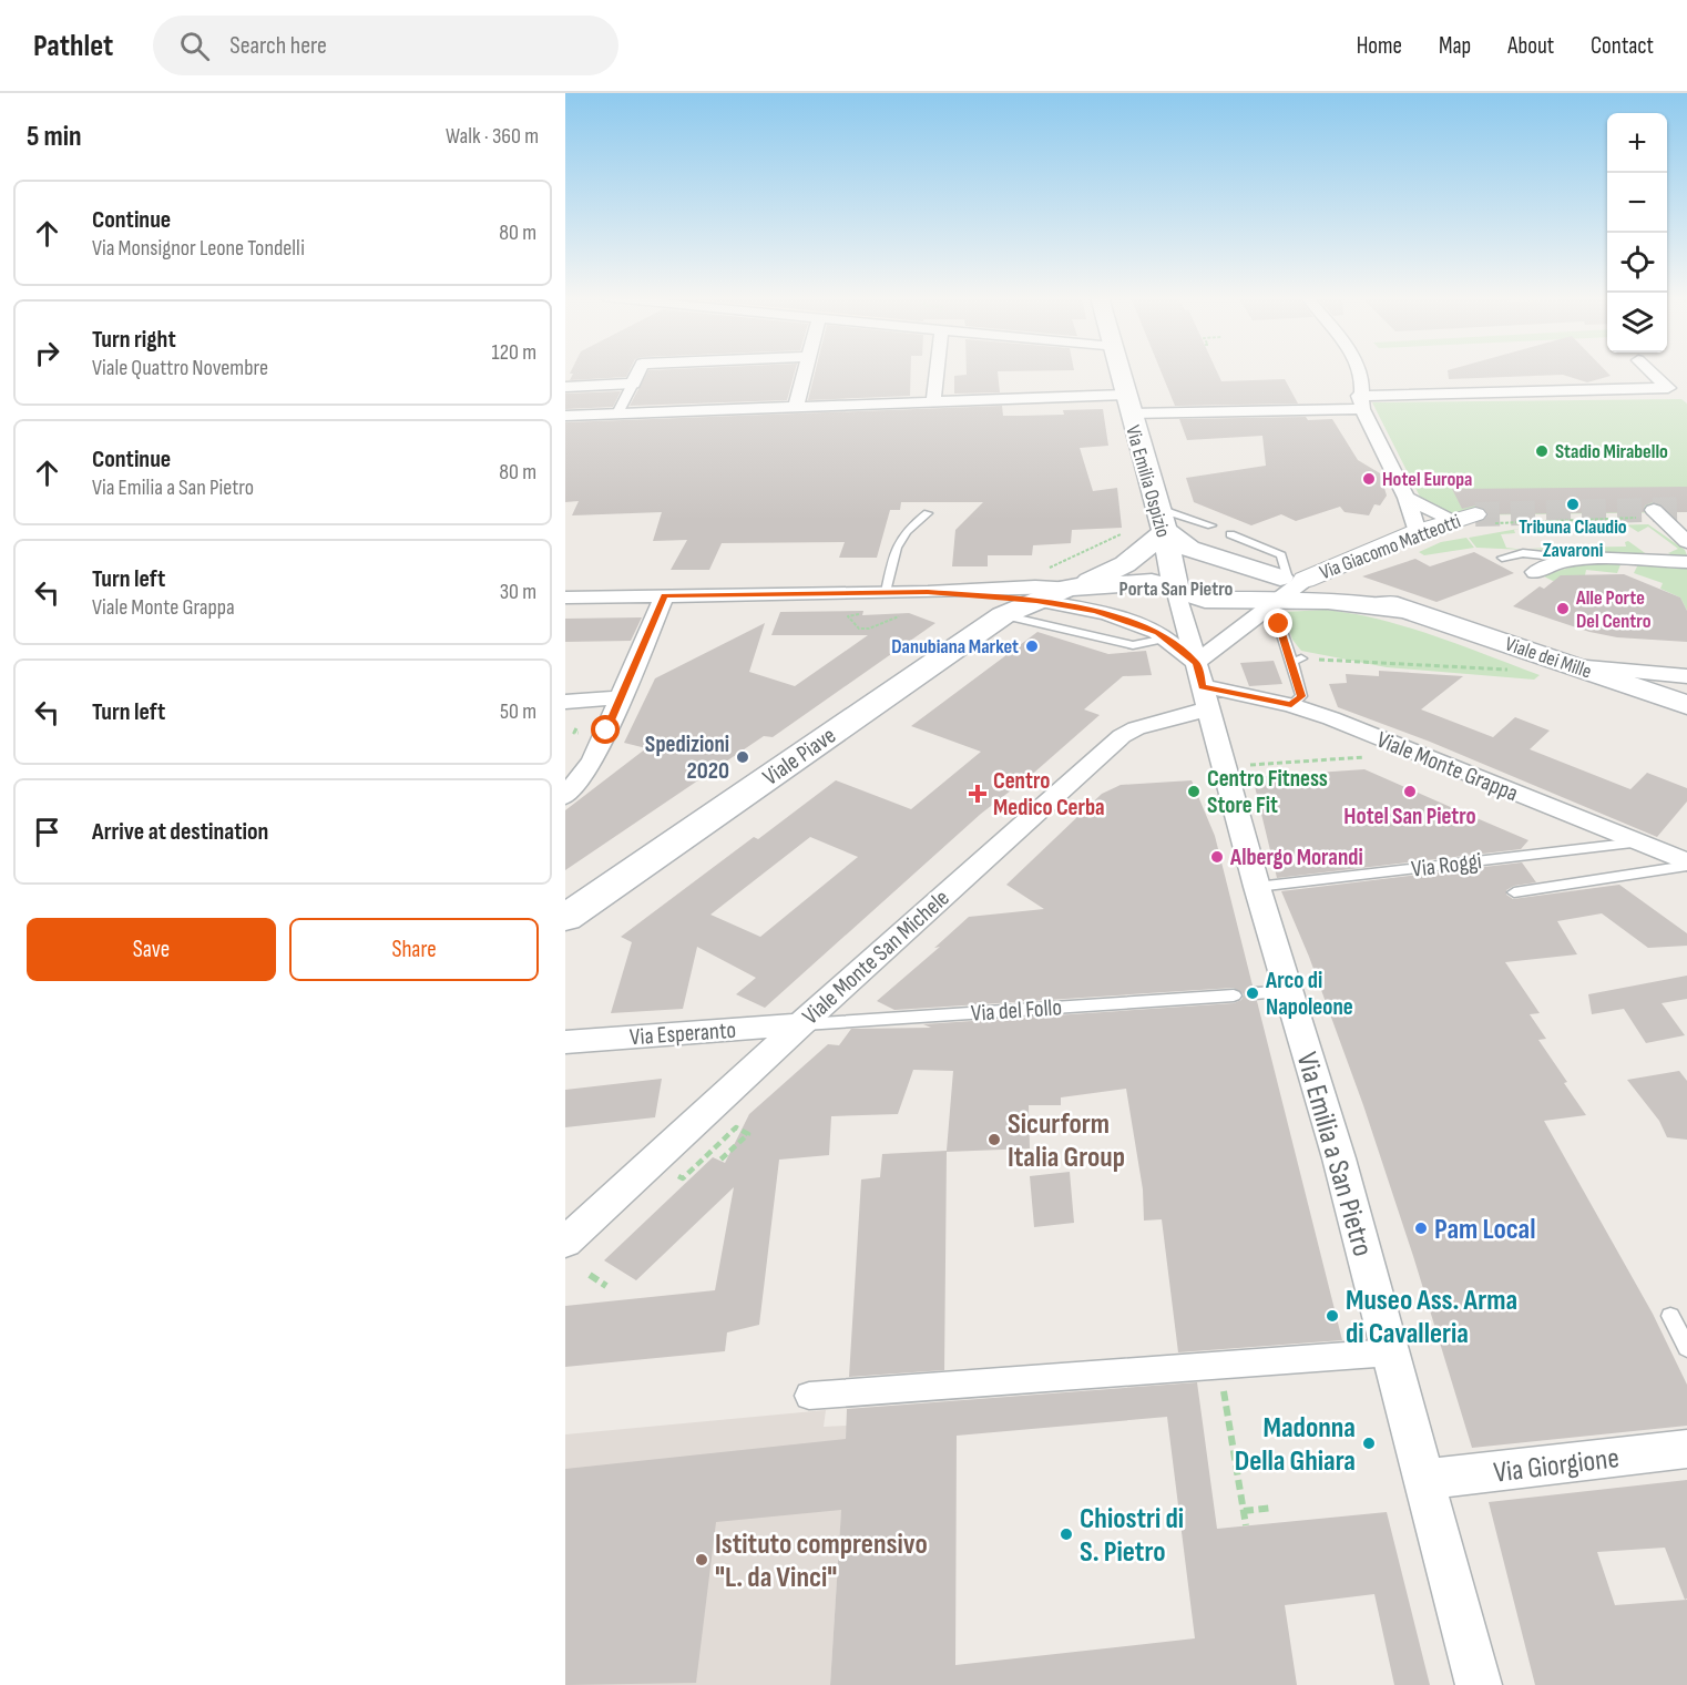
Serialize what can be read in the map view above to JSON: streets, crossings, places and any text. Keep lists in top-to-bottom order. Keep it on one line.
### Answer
{"streets":{"main road":["Via Emilia Ospizio","Viale dei Mille","Viale Piave"],"street":["Via Giacomo Matteotti","Viale Monte Grappa","Viale Monte San Michele","Via Esperanto","Via Emilia a San Pietro","Via Giorgione"],"lane":["Via Roggi","Via del Follo"]},"crossings":[["Via Emilia Ospizio","Via Emilia a San Pietro"],["Via Giacomo Matteotti","Viale dei Mille"],["Viale Monte Grappa","Via Roggi"],["Viale Monte Grappa","Viale Monte San Michele"],["Viale Monte Grappa","Via Emilia a San Pietro"],["Via Roggi","Via Emilia a San Pietro"],["Viale Monte San Michele","Via del Follo"],["Viale Monte San Michele","Via Esperanto"],["Viale Monte San Michele","Via Emilia a San Pietro"],["Via del Follo","Via Esperanto"],["Via Emilia a San Pietro","Via Giorgione"]],"districts":["Porta San Pietro"],"places":{"other":["Stadio Mirabello","Hotel Europa","Tribuna Claudio Zavaroni","Alle Porte Del Centro","Danubiana Market","Spedizioni 2020","Centro Fitness Store Fit","Hotel San Pietro","Albergo Morandi","Arco di Napoleone","Sicurform Italia Group","Pam Local","Museo Ass. Arma di Cavalleria","Madonna Della Ghiara","Chiostri di S. Pietro","Istituto comprensivo \"L. da Vinci\""],"health":["Centro Medico Cerba"]},"page":{"header":"Pathlet","search":"Search here","nav":["Home","Map","About","Contact"],"heading":["5 min","Walk · 360 m"],"map_buttons":["+","−"],"list":[["Continue","Via Monsignor Leone Tondelli","80 m"],["Turn right","Viale Quattro Novembre","120 m"],["Continue","Via Emilia a San Pietro","80 m"],["Turn left","Viale Monte Grappa","30 m"],["Turn left","50 m"],"Arrive at destination"],"buttons":["Save","Share"]}}
